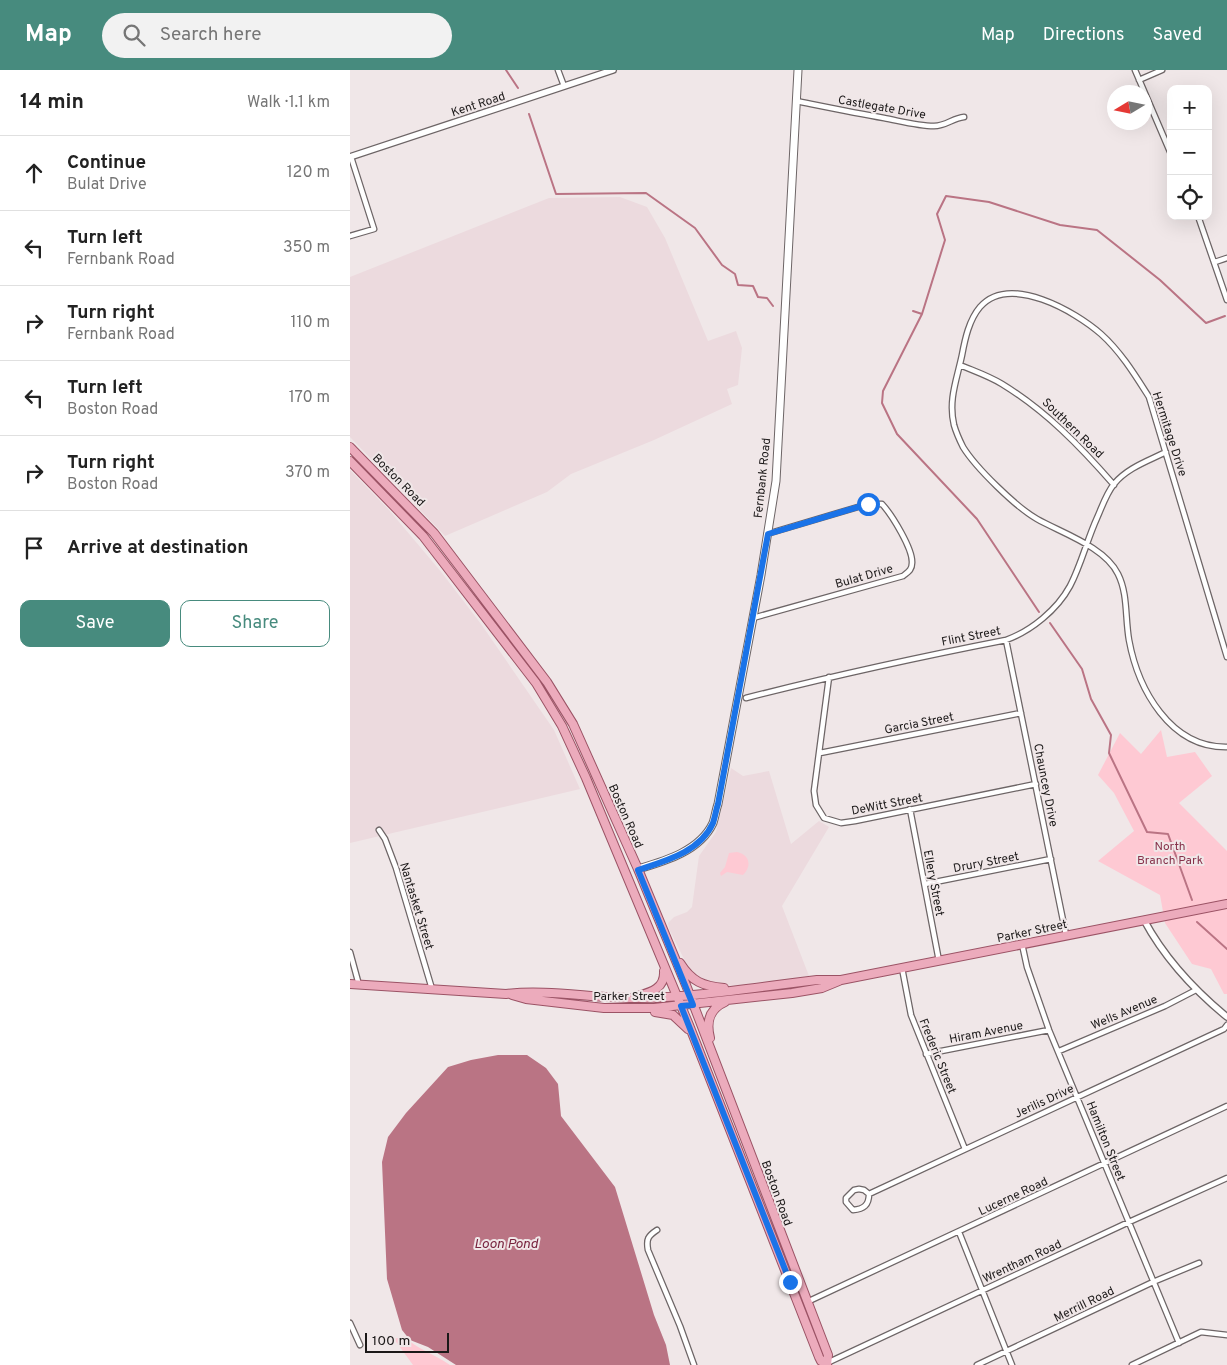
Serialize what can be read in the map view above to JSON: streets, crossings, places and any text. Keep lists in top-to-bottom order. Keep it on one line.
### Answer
{"streets":{"main road":["Fernbank Road","Boston Road","Parker Street"],"street":["Kent Road","Castlegate Drive","Southern Road","Hermitage Drive","Bulat Drive","Flint Street","Garcia Street","Chauncey Drive","DeWitt Street","Drury Street","Ellery Street","Nantasket Street","Wells Avenue","Hiram Avenue","Frederic Street","Jerilis Drive","Hamilton Street","Lucerne Road","Wrentham Road","Merrill Road"]},"crossings":[["Castlegate Drive","Fernbank Road"],["Southern Road","Hermitage Drive"],["Southern Road","Flint Street"],["Hermitage Drive","Flint Street"],["Fernbank Road","Boston Road"],["Fernbank Road","Bulat Drive"],["Boston Road","Parker Street"],["Boston Road","Lucerne Road"],["Boston Road","Wrentham Road"],["Flint Street","Chauncey Drive"],["Flint Street","DeWitt Street"],["Garcia Street","Chauncey Drive"],["Garcia Street","DeWitt Street"],["Chauncey Drive","DeWitt Street"],["Chauncey Drive","Drury Street"],["Chauncey Drive","Parker Street"],["DeWitt Street","Ellery Street"],["Drury Street","Ellery Street"],["Ellery Street","Parker Street"],["Nantasket Street","Parker Street"],["Parker Street","Frederic Street"],["Parker Street","Hamilton Street"],["Wells Avenue","Hamilton Street"],["Hiram Avenue","Frederic Street"],["Hiram Avenue","Hamilton Street"],["Frederic Street","Jerilis Drive"],["Jerilis Drive","Hamilton Street"],["Hamilton Street","Lucerne Road"],["Hamilton Street","Wrentham Road"],["Hamilton Street","Merrill Road"]],"water":["Loon Pond"],"parks":["North Branch Park"],"scale_bar":"100 m","north":"left","page":{"header":"Map","search":"Search here","nav":["Map","Directions","Saved"],"heading":["14 min","Walk · 1.1 km"],"map_buttons":["+","−"],"list":[["Continue","Bulat Drive","120 m"],["Turn left","Fernbank Road","350 m"],["Turn right","Fernbank Road","110 m"],["Turn left","Boston Road","170 m"],["Turn right","Boston Road","370 m"],"Arrive at destination"],"buttons":["Save","Share"],"scale":"100 m"}}
